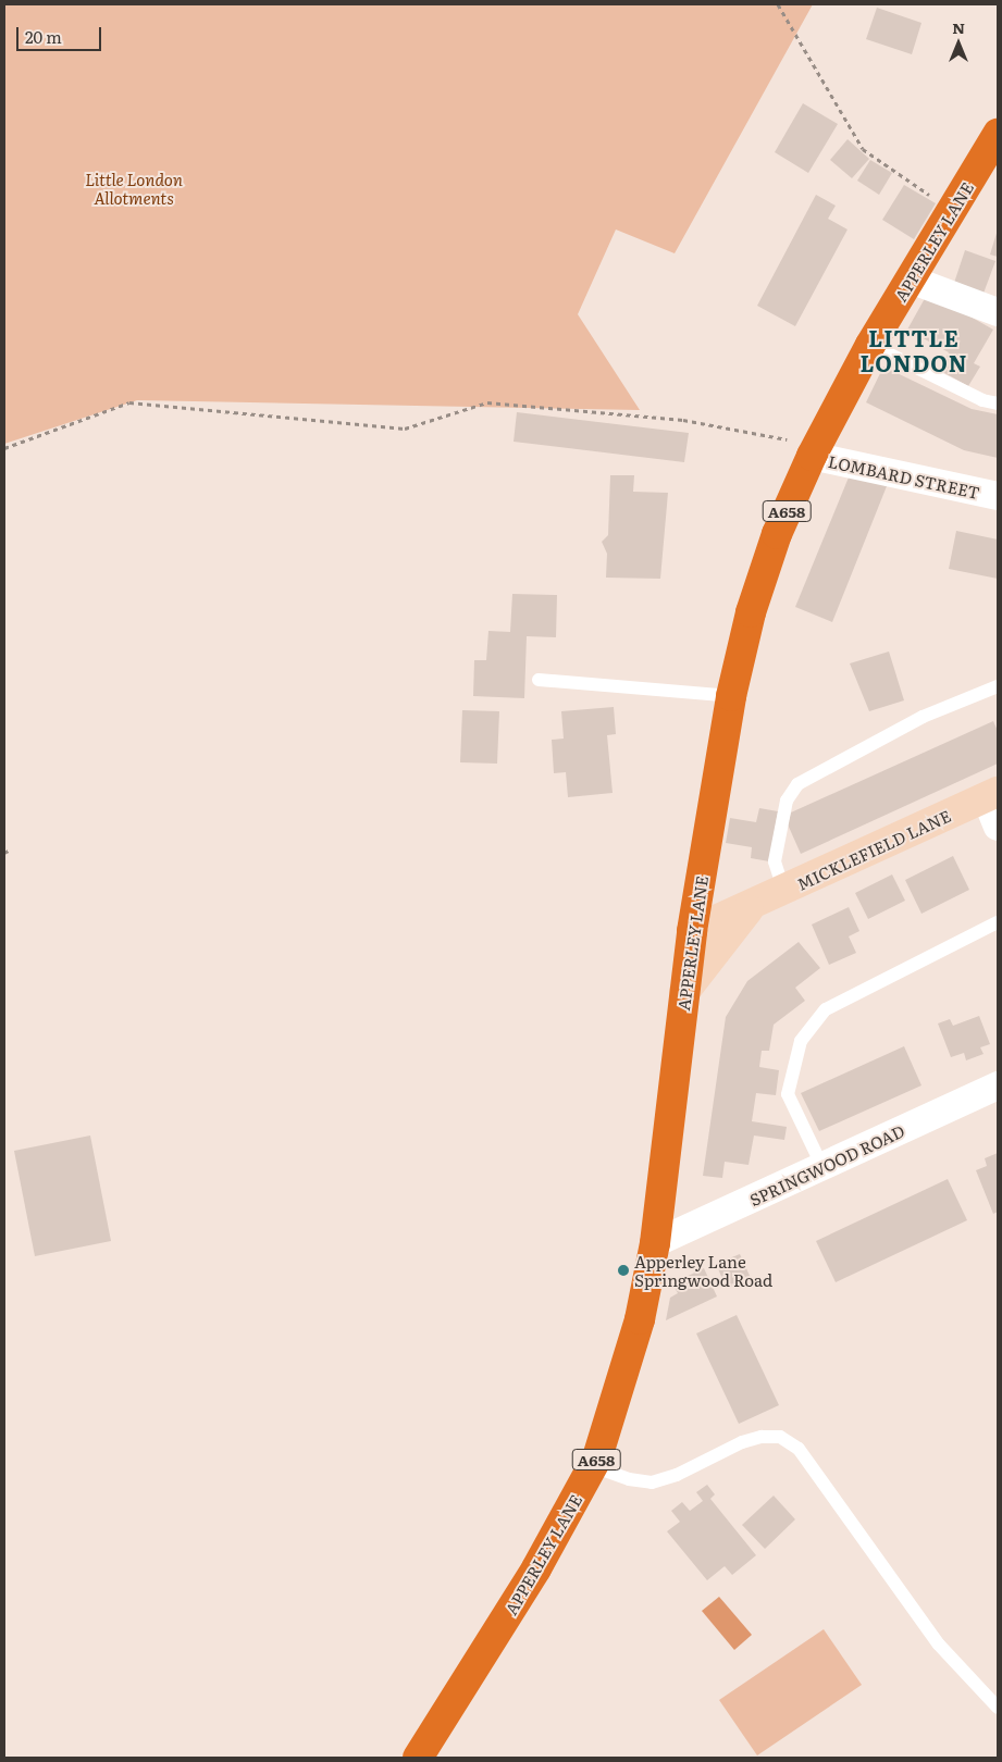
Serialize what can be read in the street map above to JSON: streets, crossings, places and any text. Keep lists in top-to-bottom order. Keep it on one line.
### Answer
{"streets":{"highway":["APPERLEY LANE","A658"],"main road":["MICKLEFIELD LANE"],"street":["LOMBARD STREET","SPRINGWOOD ROAD"]},"crossings":[["APPERLEY LANE","LOMBARD STREET"],["APPERLEY LANE","MICKLEFIELD LANE"],["APPERLEY LANE","SPRINGWOOD ROAD"]],"districts":["LITTLE LONDON"],"parks":["Little London Allotments"],"places":["Apperley Lane Springwood Road"],"scale_bar":"20 m","north":"top"}
